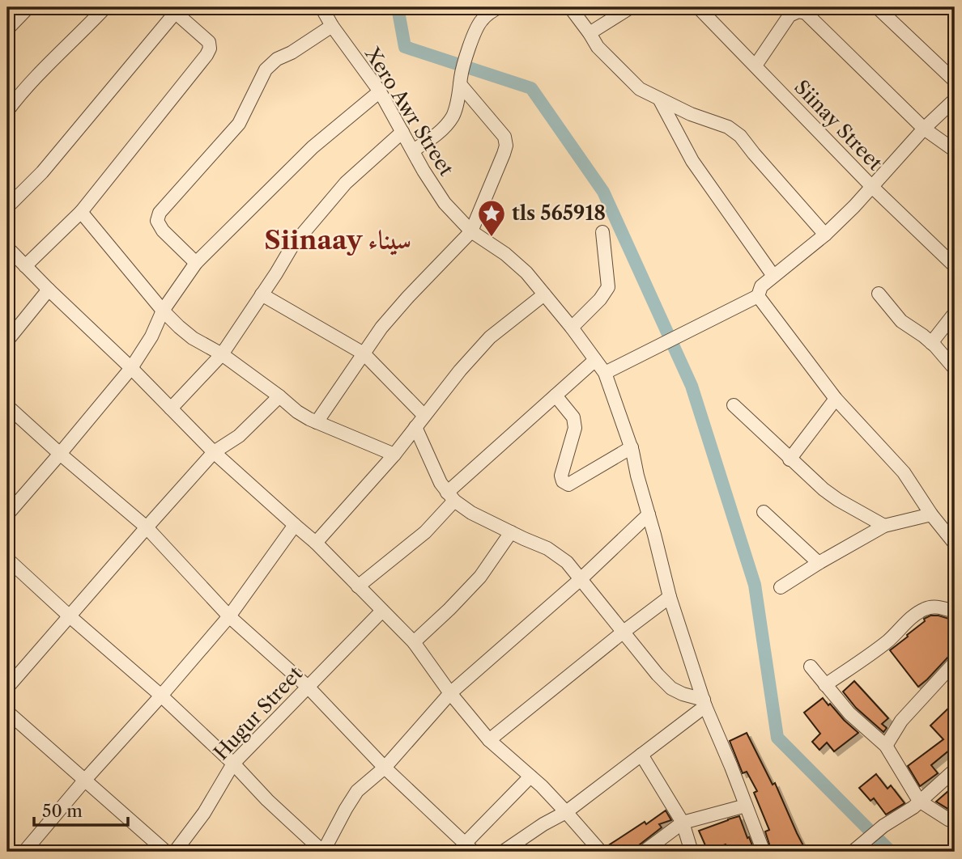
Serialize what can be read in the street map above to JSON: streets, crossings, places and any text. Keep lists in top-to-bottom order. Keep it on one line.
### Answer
{"streets":{"street":["Xero Awr Street","Siinay Street","Hugur Street"]},"districts":["Siinaay سيناء"],"places":{"place":["tls 565918"]},"scale_bar":"50 m"}
